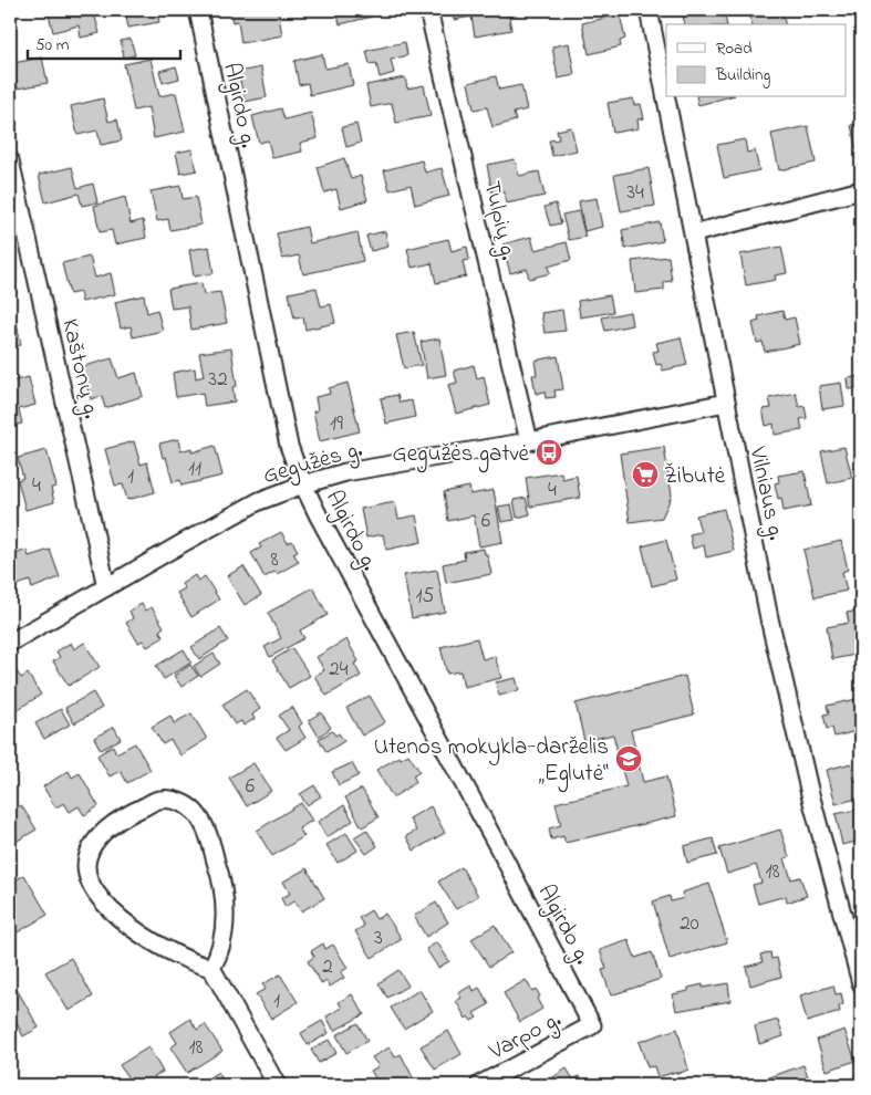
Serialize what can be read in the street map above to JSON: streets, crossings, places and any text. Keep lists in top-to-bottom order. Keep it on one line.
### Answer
{"streets":{"street":["Algirdo g.","Tulpių g.","Kaštonų g.","Gegužės g.","Vilniaus g.","Varpo g."]},"crossings":[["Algirdo g.","Gegužės g."],["Algirdo g.","Varpo g."],["Tulpių g.","Gegužės g."],["Kaštonų g.","Gegužės g."],["Gegužės g.","Vilniaus g."]],"places":{"bus stop":["Gegužės gatvė"],"supermarket":["Žibutė"],"school or university":["Utenos mokykla-darželis „Eglutė“"]},"house_numbers":["34","32","19","11","1","4","4","6","8","15","24","6","18","20","3","2","1","18"],"legend":["Road","Building"],"scale_bar":"50 m"}
